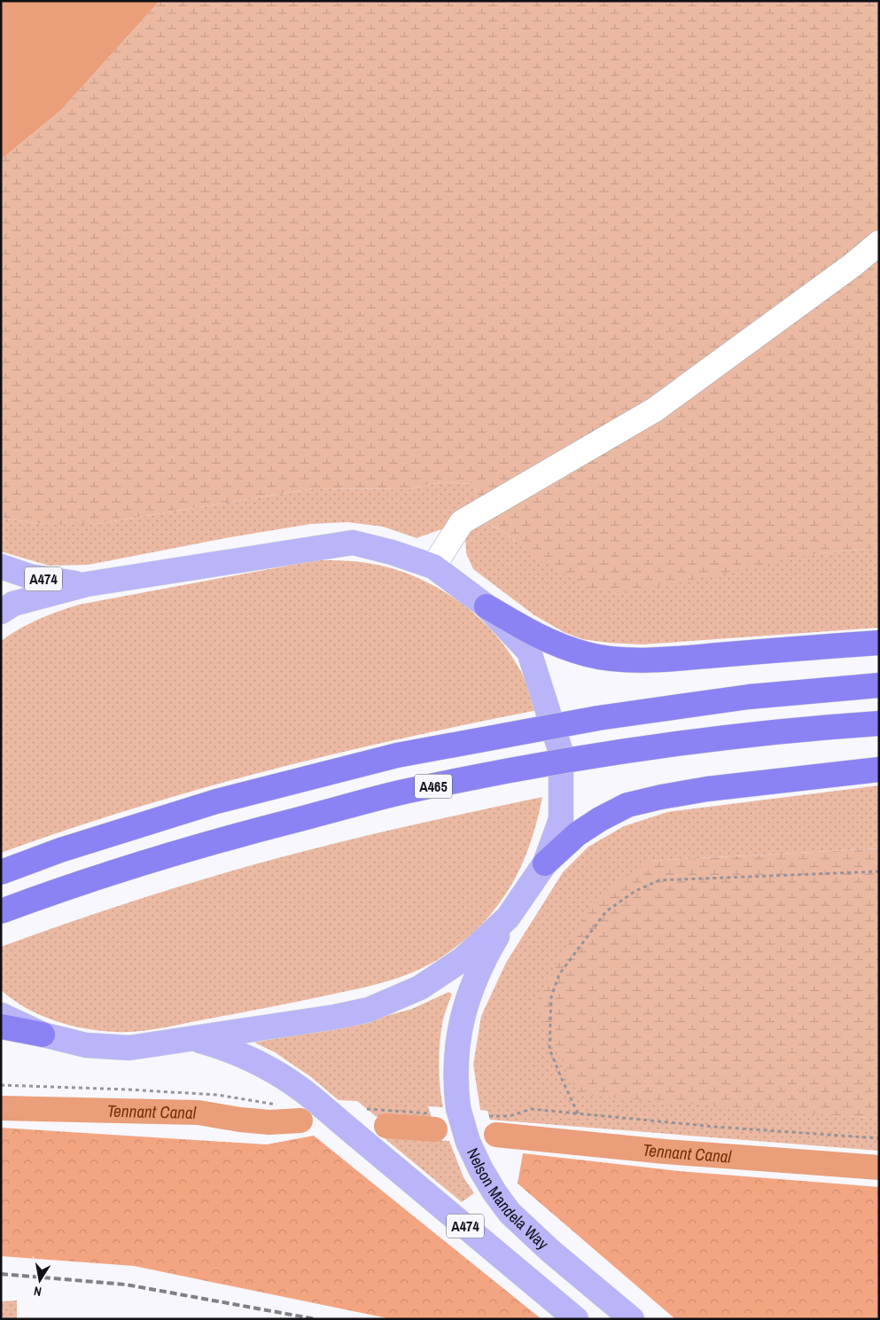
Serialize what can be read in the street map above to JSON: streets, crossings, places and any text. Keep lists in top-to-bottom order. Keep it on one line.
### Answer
{"streets":{"highway":["A465"],"main road":["A474","Nelson Mandela Way"]},"water":["Tennant Canal"],"north":"bottom"}
